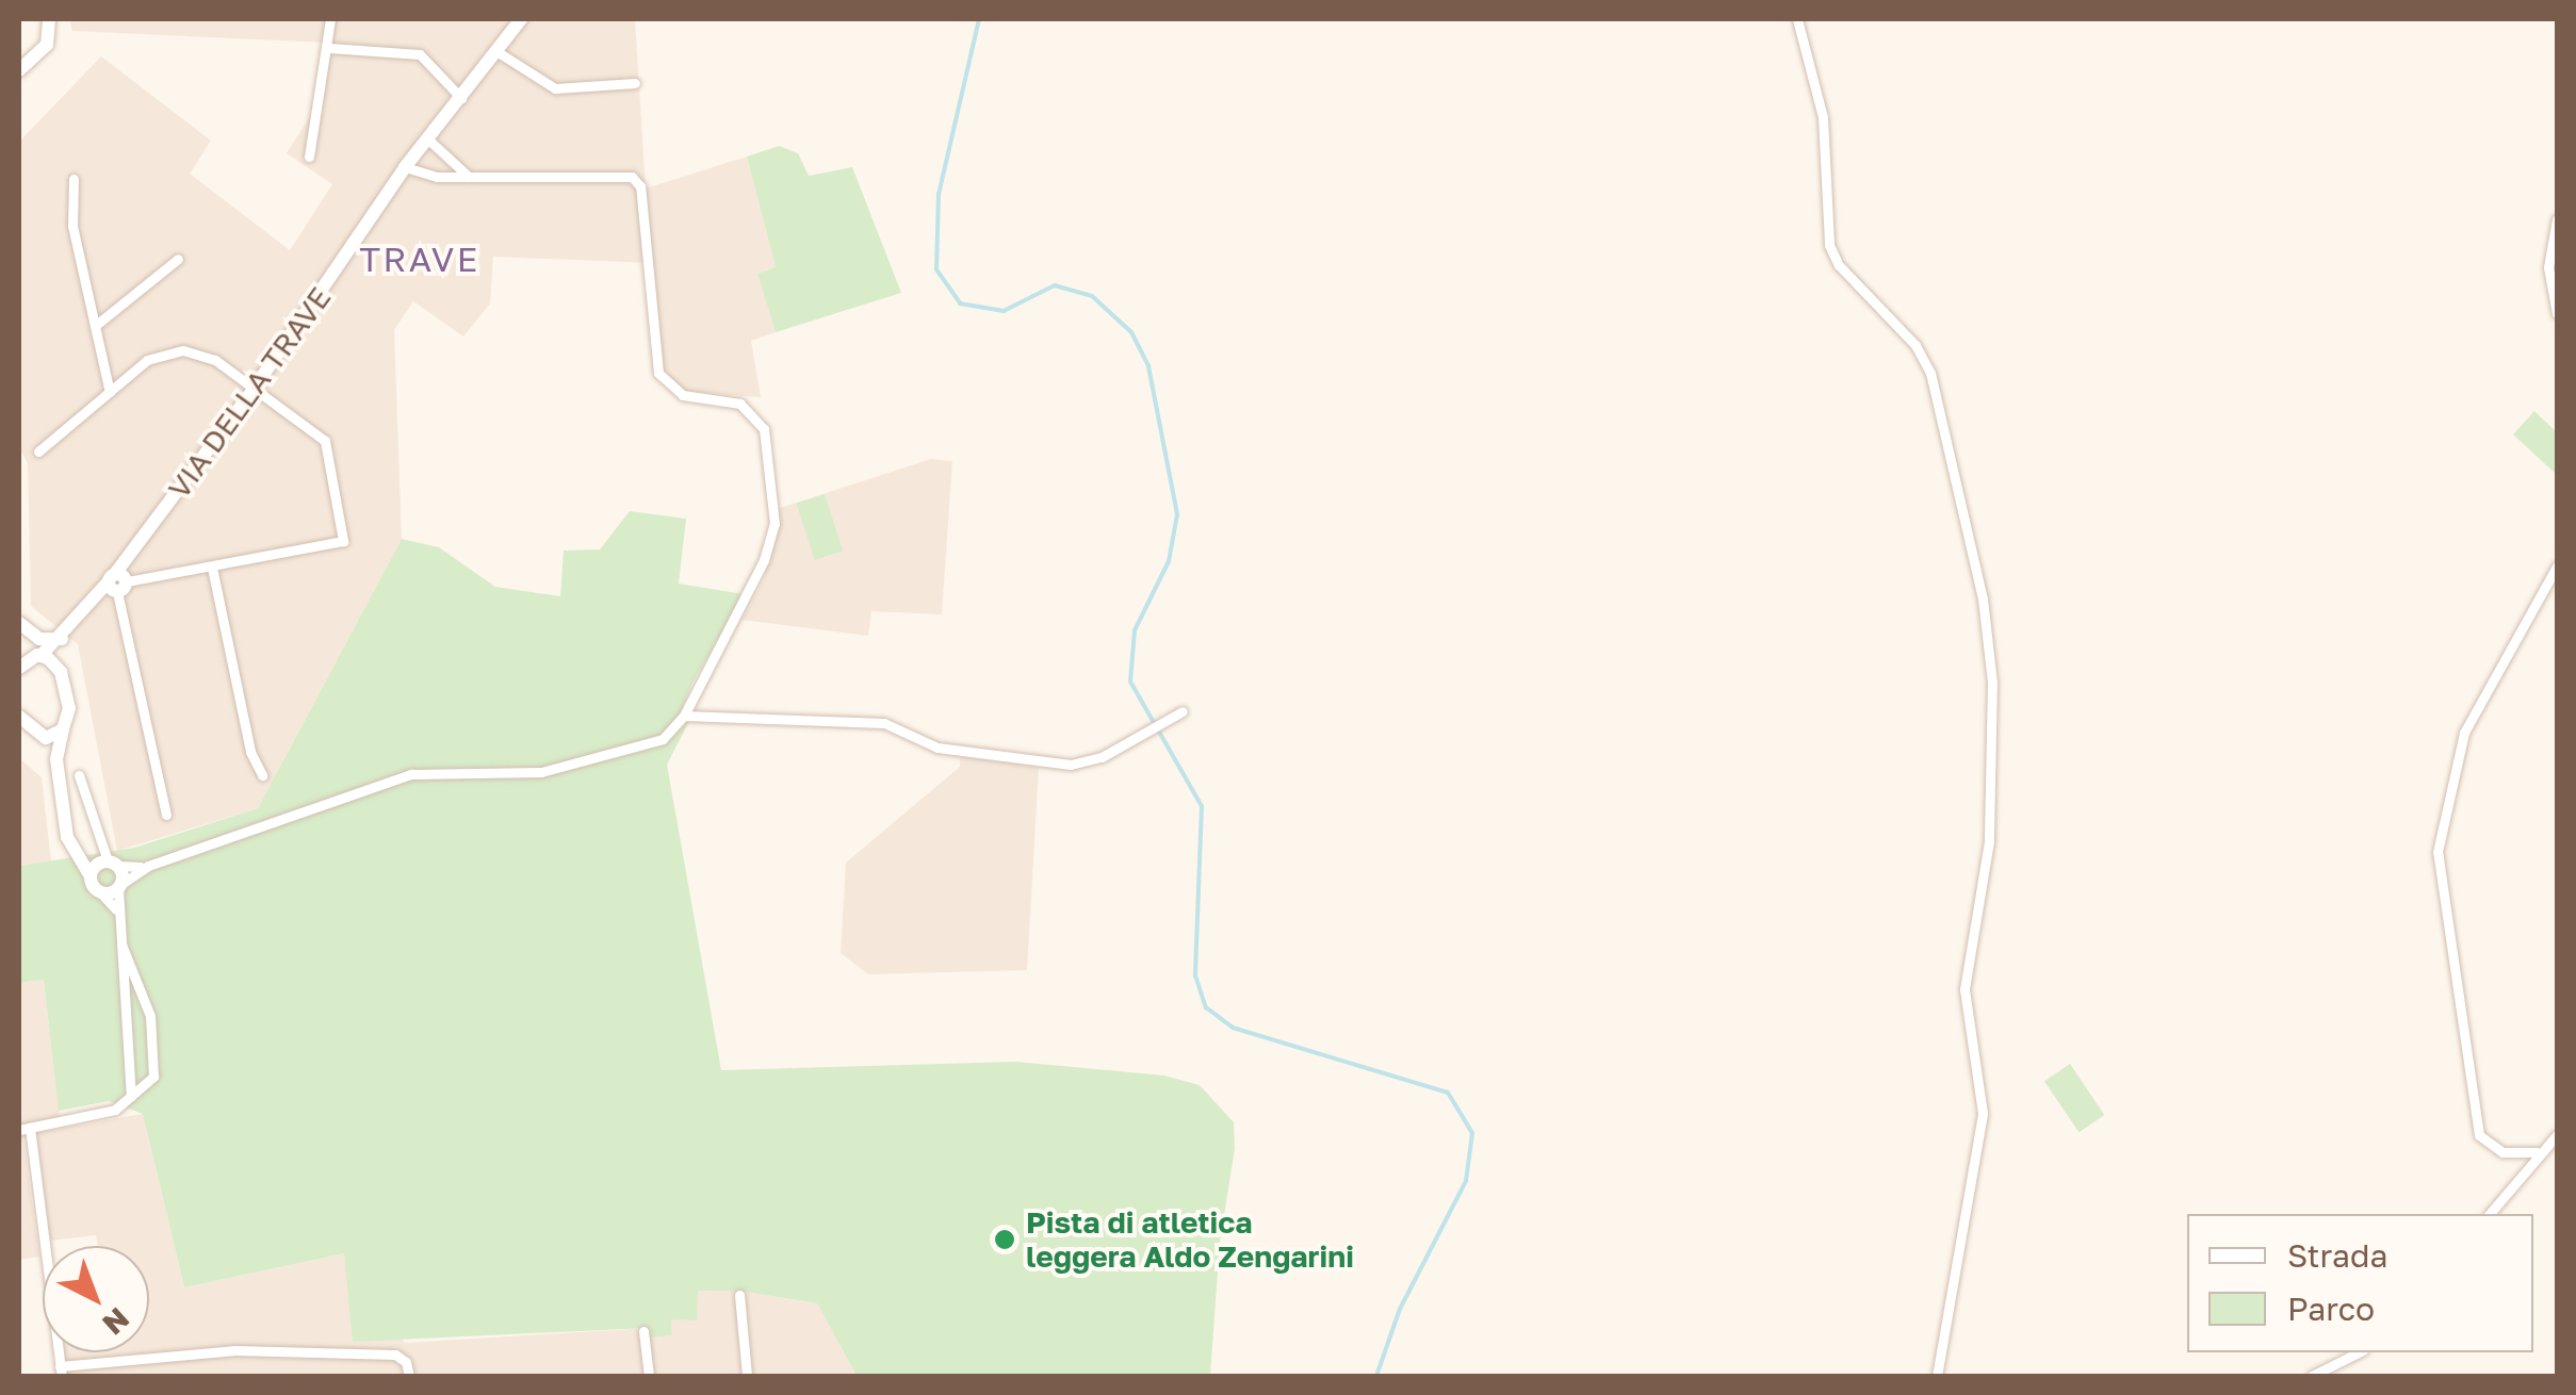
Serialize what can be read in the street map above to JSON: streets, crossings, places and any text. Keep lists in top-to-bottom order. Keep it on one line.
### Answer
{"streets":{"main road":["VIA DELLA TRAVE"]},"districts":["TRAVE"],"places":["Pista di atletica leggera Aldo Zengarini"],"legend":["Strada","Parco"],"north":"bottom right"}
